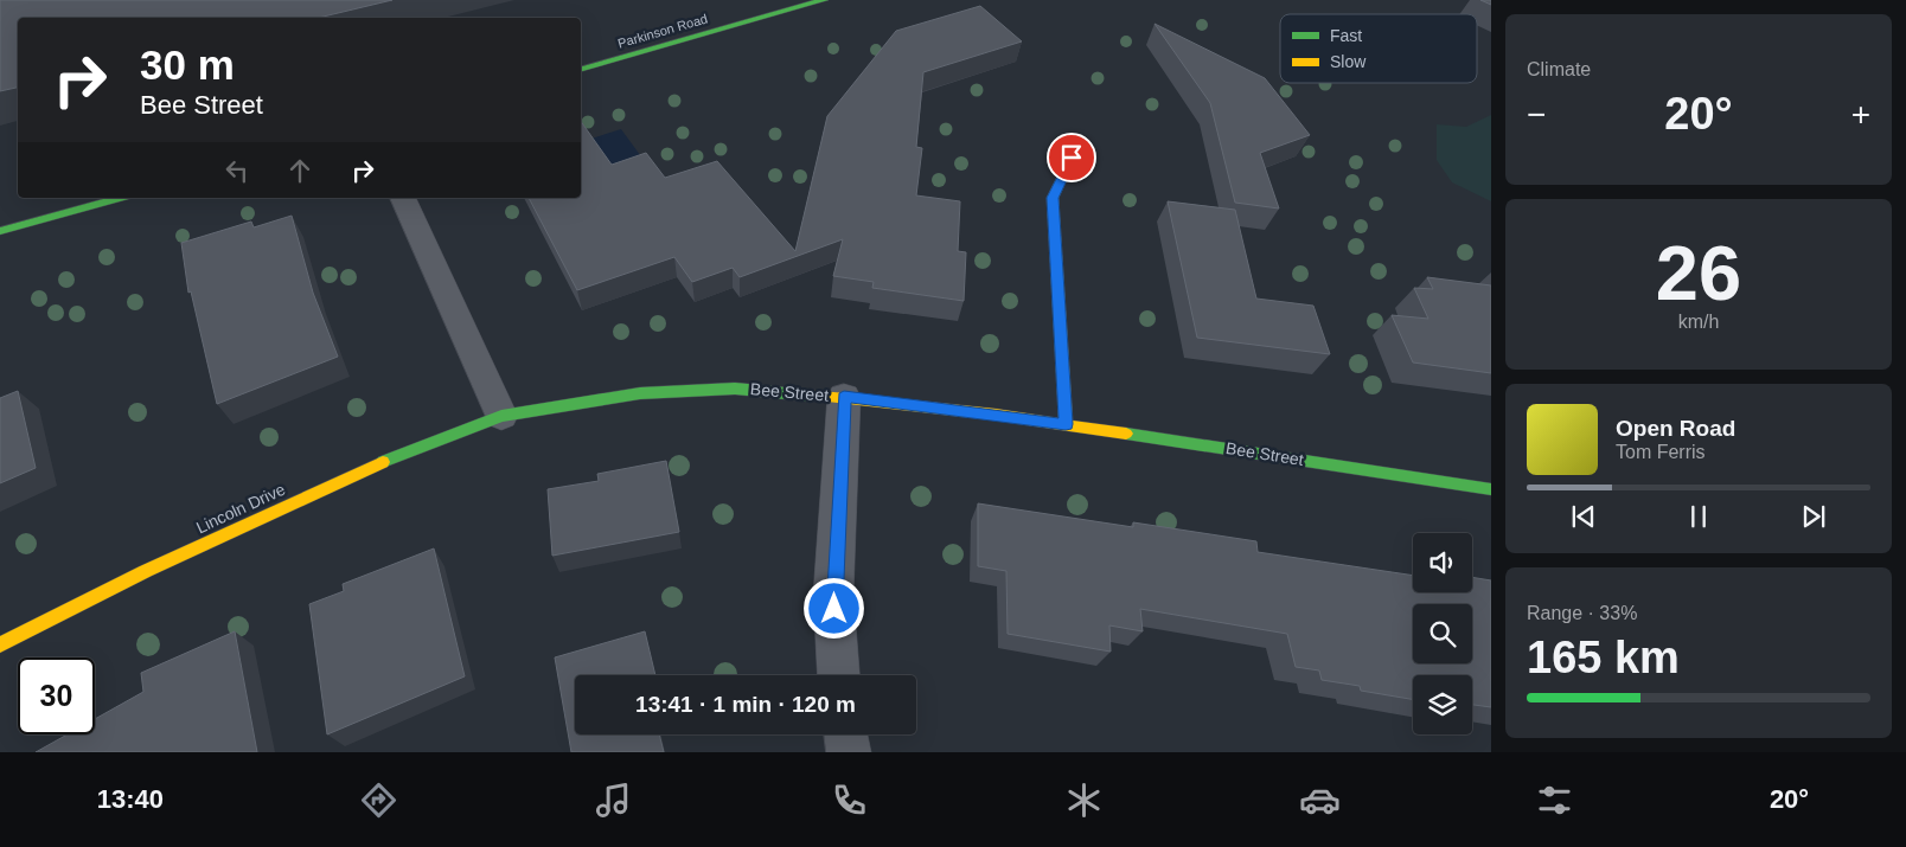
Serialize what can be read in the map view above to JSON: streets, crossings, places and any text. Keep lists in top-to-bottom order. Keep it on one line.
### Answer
{"streets":{"street":["Parkinson Road","Bee Street","Lincoln Drive"]},"crossings":[["Bee Street","Lincoln Drive"]],"legend":["Fast","Slow"],"page":{"tile":["Climate",["26","km/h"],["Range · 33%","165 km"]],"turn":["30 m","Bee Street"],"heat":["−","20°","+"],"song":["Open Road","Tom Ferris"],"limit":"30","trip":"13:41 · 1 min · 120 m","tabs":["13:40","20°"]}}
